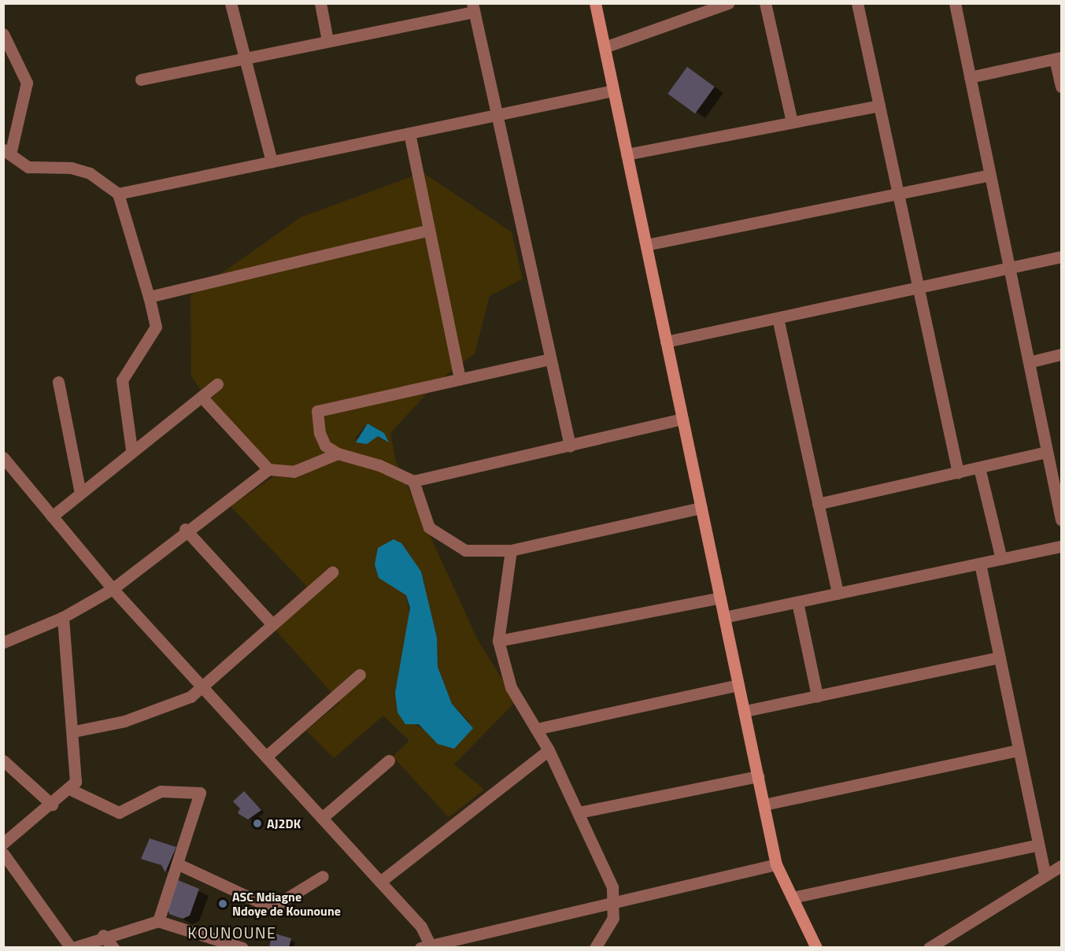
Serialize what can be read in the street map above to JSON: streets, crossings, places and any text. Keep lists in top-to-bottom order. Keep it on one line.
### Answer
{"districts":["KOUNOUNE"],"places":["AJ2DK","ASC Ndiagne Ndoye de Kounoune"]}
